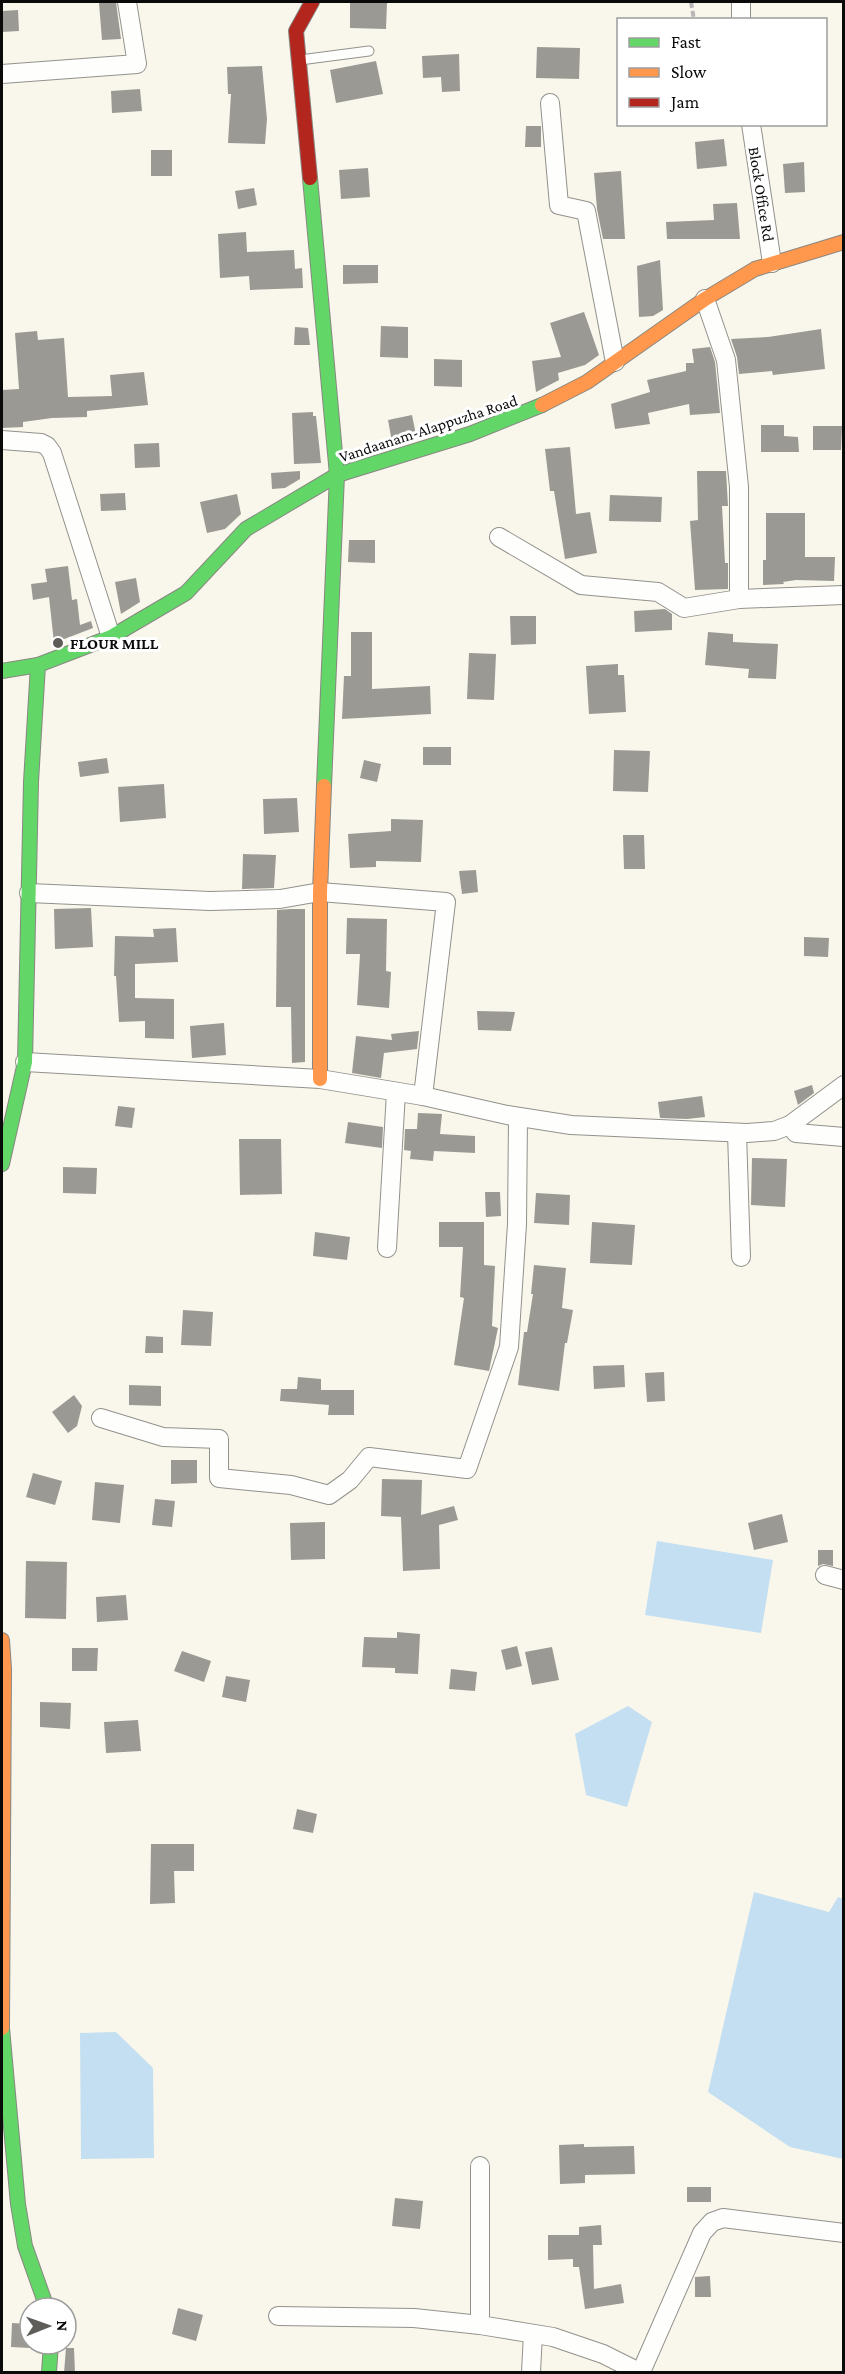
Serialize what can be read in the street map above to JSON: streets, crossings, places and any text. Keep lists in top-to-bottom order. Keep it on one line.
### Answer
{"streets":{"main road":["Vandaanam-Alappuzha Road"],"street":["Block Office Rd"]},"crossings":[["Block Office Rd","Vandaanam-Alappuzha Road"]],"places":["FLOUR MILL"],"legend":["Fast","Slow","Jam"],"north":"right"}
